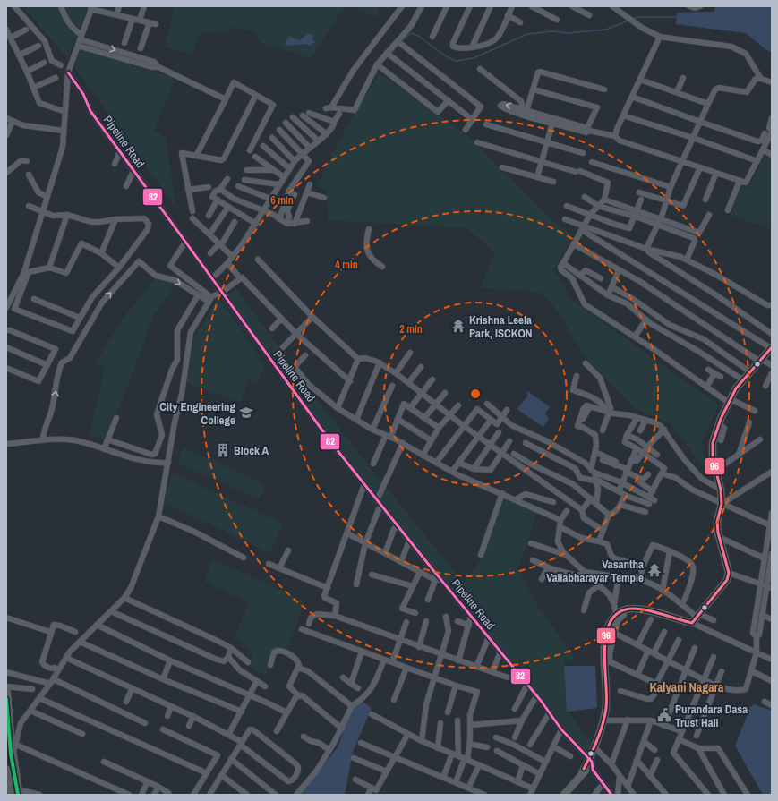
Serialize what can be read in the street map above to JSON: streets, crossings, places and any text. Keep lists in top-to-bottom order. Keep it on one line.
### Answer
{"streets":{"street":["Pipeline Road"]},"districts":["Kalyani Nagara"],"places":{"temple":["Krishna Leela Park, ISCKON","Vasantha Vallabharayar Temple"],"school or university":["City Engineering College"],"building":["Block A"],"public building":["Purandara Dasa Trust Hall"]},"lines":["transit line 82","transit line 96"],"rings":["6 min","4 min","2 min"]}
